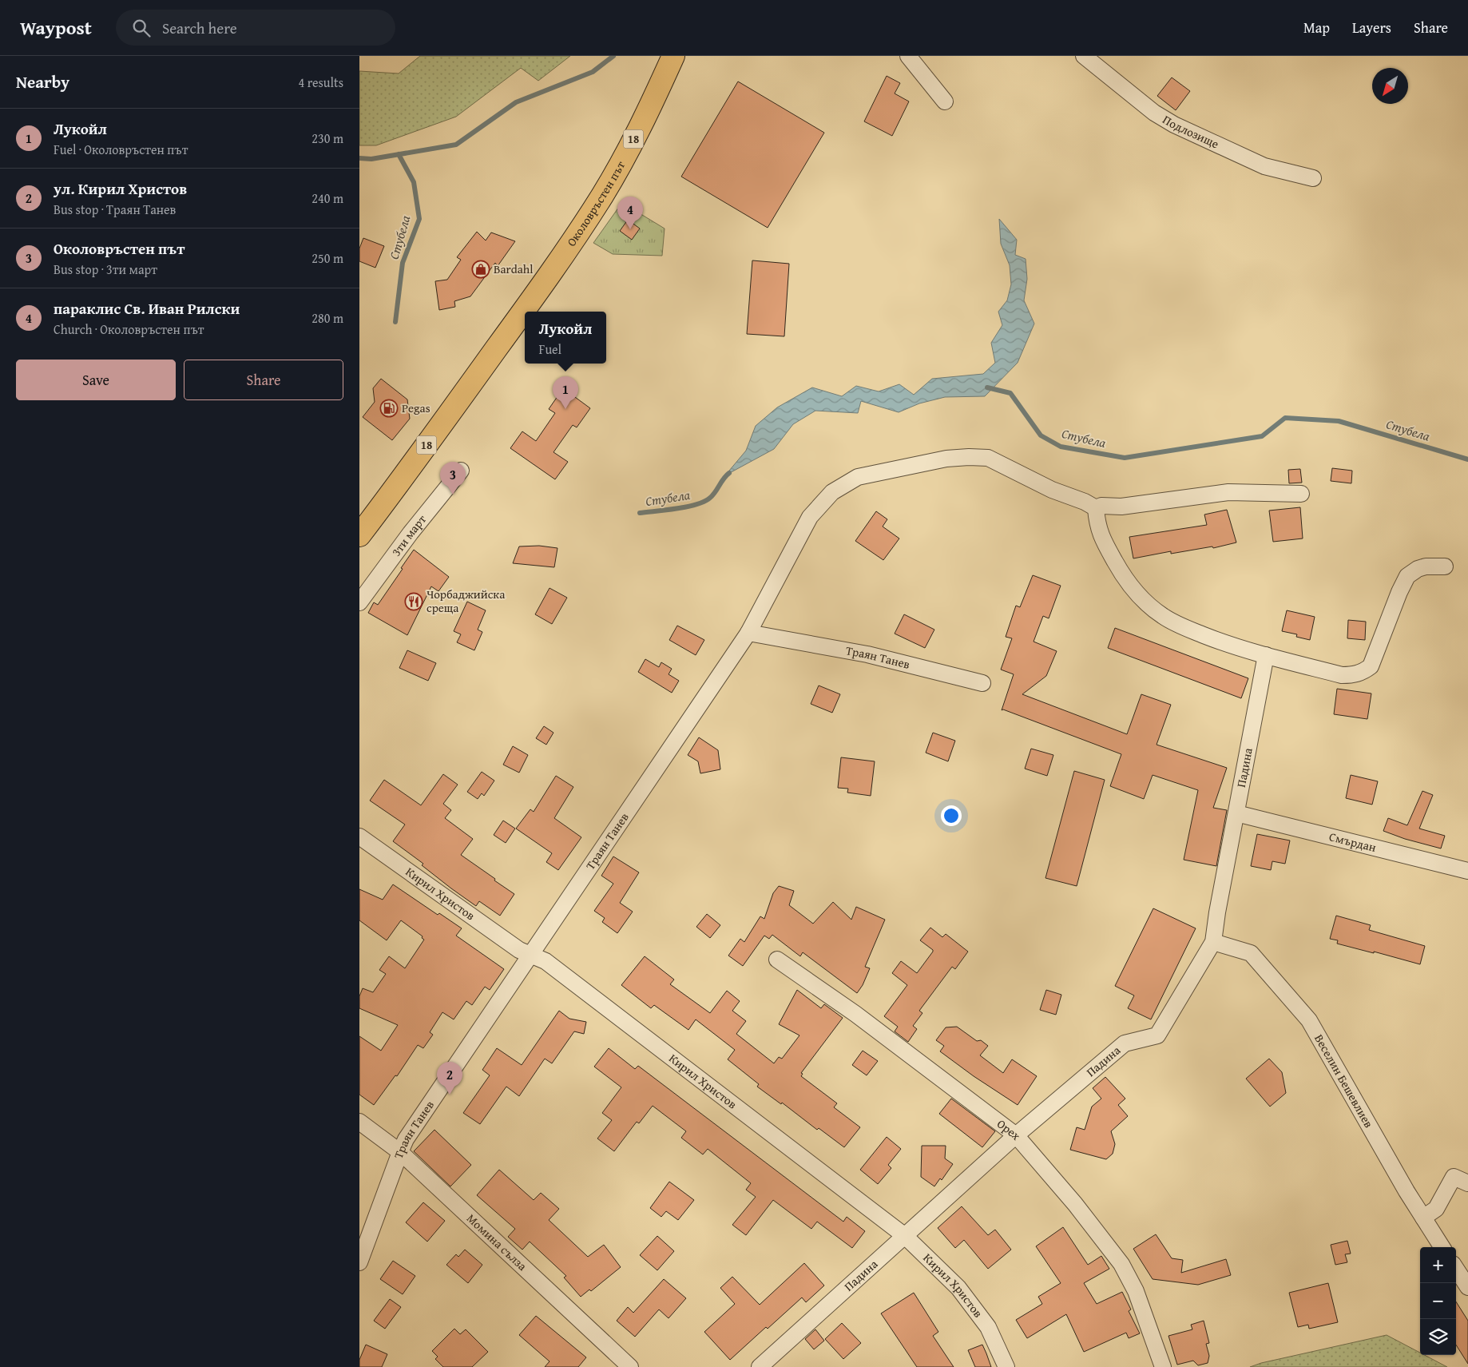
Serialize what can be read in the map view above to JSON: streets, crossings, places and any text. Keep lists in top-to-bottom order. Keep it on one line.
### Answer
{"streets":{"highway":["18","Околовръстен път"],"street":["Подлозище","3ти март","Траян Танев","Падина","Смърдан","Кирил Христов","Веселин Бешевлиев","Орех","Момина сълза"]},"crossings":[["Траян Танев","Кирил Христов"],["Траян Танев","Момина сълза"],["Падина","Смърдан"],["Падина","Кирил Христов"],["Падина","Веселин Бешевлиев"],["Падина","Орех"]],"water":["Стубела"],"places":{"shop":["Bardahl"],"fuel station":["Pegas"],"restaurant":["Чорбаджийска среща"]},"north":"bottom left","page":{"header":"Waypost","search":"Search here","nav":["Map","Layers","Share"],"heading":["Nearby","4 results"],"list":[{"mark":"1","name":"Лукойл","note":"Fuel · Околовръстен път","value":"230 m"},{"mark":"2","name":"ул. Кирил Христов","note":"Bus stop · Траян Танев","value":"240 m"},{"mark":"3","name":"Околовръстен път","note":"Bus stop · 3ти март","value":"250 m"},{"mark":"4","name":"параклис Св. Иван Рилски","note":"Church · Околовръстен път","value":"280 m"}],"pins":["4","1","3","2"],"popup":["Лукойл","Fuel"],"buttons":["Save","Share"],"map_buttons":["+","−"]}}
